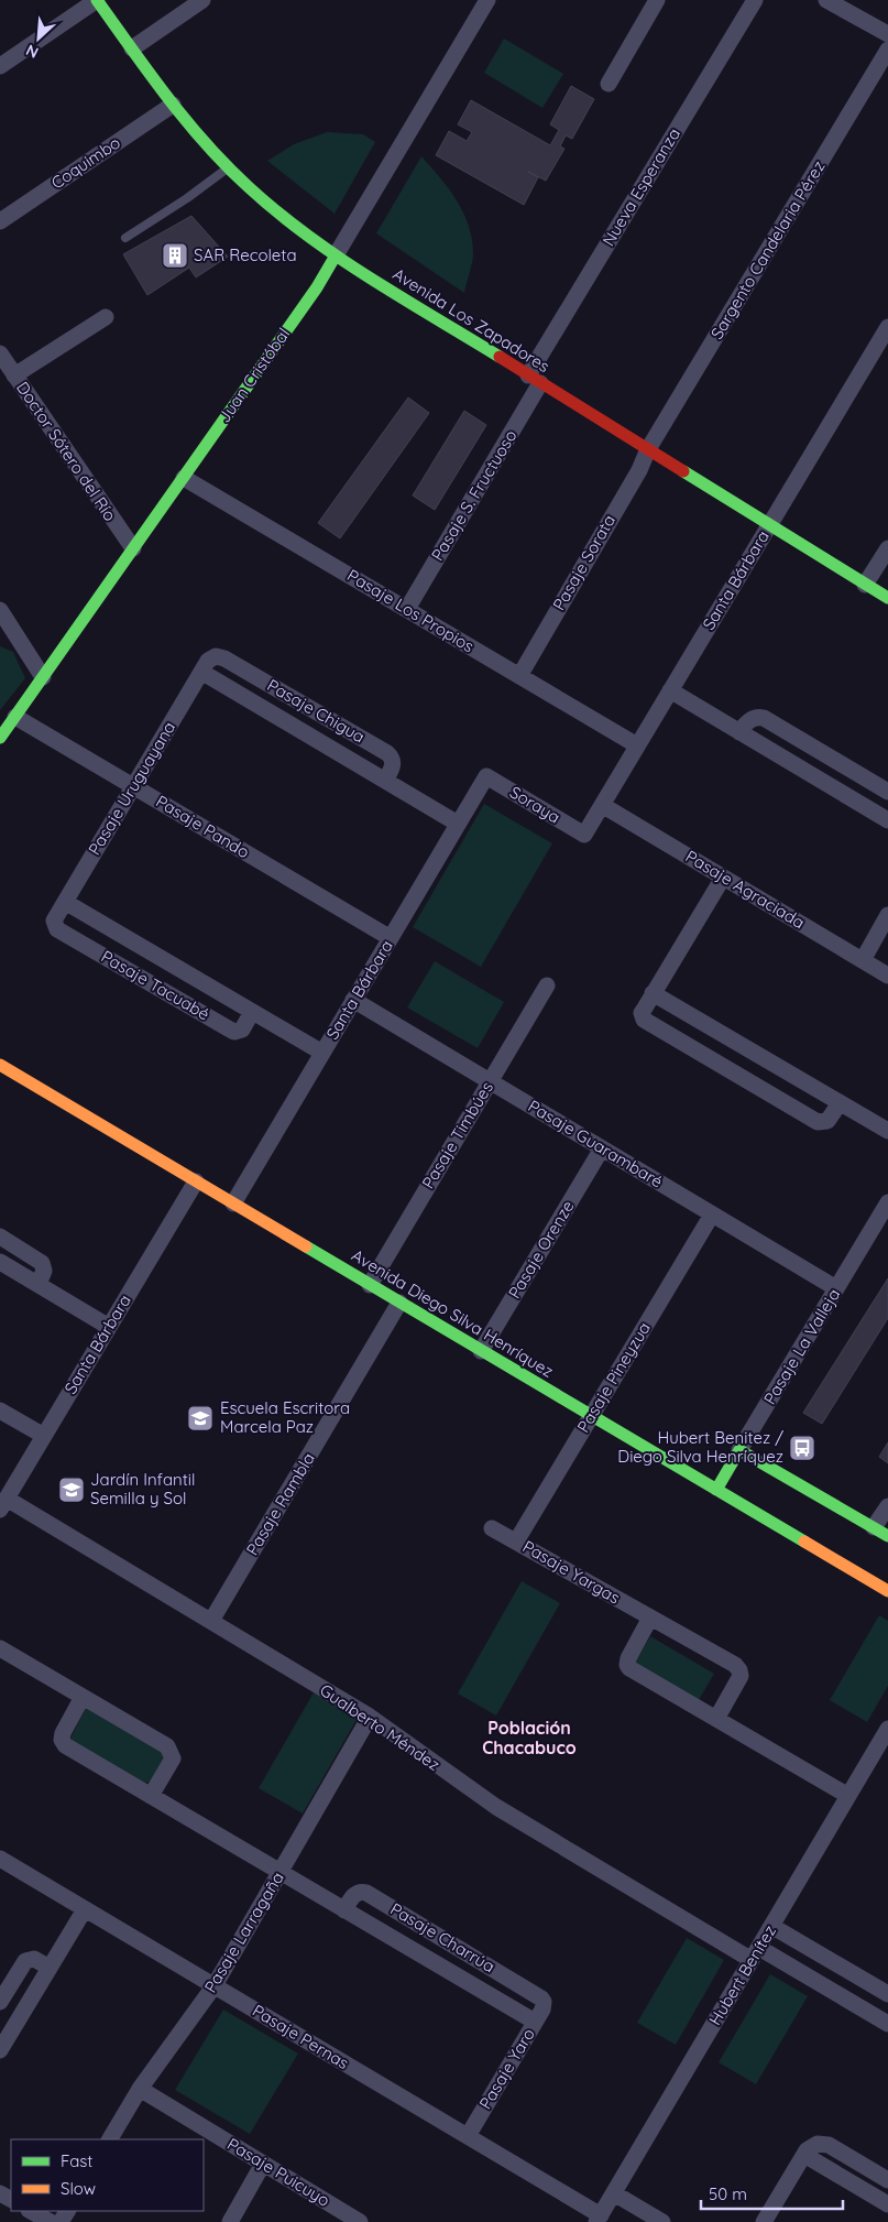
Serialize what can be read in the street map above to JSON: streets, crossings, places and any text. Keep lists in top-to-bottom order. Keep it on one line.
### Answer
{"streets":{"street":["Coquimbo","Nueva Esperanza","Sargento Candelaria Pérez","Avenida Los Zapadores","Juan Cristóbal","Doctor Sótero del Río","Pasaje S. Fructuoso","Pasaje Sorata","Santa Bárbara","Pasaje Los Propios","Pasaje Chigua","Pasaje Uruguayana","Soraya","Pasaje Pando","Pasaje Agraciada","Pasaje Tacuabé","Pasaje Timbúes","Pasaje Guarambaré","Pasaje Orenze","Avenida Diego Silva Henríquez","Pasaje La Valleja","Pasaje Pineyzua","Pasaje Rambla","Pasaje Yargas","Gualberto Méndez","Pasaje Larragaña","Pasaje Charrúa","Hubert Benítez","Pasaje Pernas","Pasaje Yaro","Pasaje Puicuyo"]},"crossings":[["Coquimbo","Avenida Los Zapadores"],["Nueva Esperanza","Avenida Los Zapadores"],["Nueva Esperanza","Pasaje S. Fructuoso"],["Sargento Candelaria Pérez","Avenida Los Zapadores"],["Sargento Candelaria Pérez","Pasaje Sorata"],["Avenida Los Zapadores","Juan Cristóbal"],["Avenida Los Zapadores","Pasaje S. Fructuoso"],["Avenida Los Zapadores","Pasaje Sorata"],["Avenida Los Zapadores","Santa Bárbara"],["Juan Cristóbal","Doctor Sótero del Río"],["Juan Cristóbal","Pasaje Los Propios"],["Juan Cristóbal","Pasaje Pando"],["Pasaje S. Fructuoso","Pasaje Los Propios"],["Pasaje Sorata","Pasaje Los Propios"],["Santa Bárbara","Pasaje Los Propios"],["Santa Bárbara","Pasaje Chigua"],["Santa Bárbara","Soraya"],["Santa Bárbara","Pasaje Pando"],["Santa Bárbara","Pasaje Agraciada"],["Santa Bárbara","Pasaje Tacuabé"],["Santa Bárbara","Pasaje Guarambaré"],["Santa Bárbara","Avenida Diego Silva Henríquez"],["Santa Bárbara","Gualberto Méndez"],["Pasaje Chigua","Pasaje Uruguayana"],["Pasaje Uruguayana","Pasaje Pando"],["Pasaje Uruguayana","Pasaje Tacuabé"],["Pasaje Timbúes","Pasaje Guarambaré"],["Pasaje Timbúes","Avenida Diego Silva Henríquez"],["Pasaje Guarambaré","Pasaje Orenze"],["Pasaje Guarambaré","Pasaje La Valleja"],["Pasaje Guarambaré","Pasaje Pineyzua"],["Pasaje Orenze","Avenida Diego Silva Henríquez"],["Avenida Diego Silva Henríquez","Pasaje La Valleja"],["Avenida Diego Silva Henríquez","Pasaje Pineyzua"],["Avenida Diego Silva Henríquez","Pasaje Rambla"],["Pasaje Pineyzua","Pasaje Yargas"],["Pasaje Rambla","Gualberto Méndez"],["Gualberto Méndez","Pasaje Larragaña"],["Gualberto Méndez","Hubert Benítez"],["Pasaje Larragaña","Pasaje Charrúa"],["Pasaje Larragaña","Pasaje Pernas"],["Pasaje Larragaña","Pasaje Puicuyo"],["Pasaje Charrúa","Pasaje Yaro"],["Hubert Benítez","Pasaje Pernas"],["Pasaje Pernas","Pasaje Yaro"]],"districts":["Población Chacabuco"],"places":{"building":["SAR Recoleta"],"school or university":["Escuela Escritora Marcela Paz","Jardín Infantil Semilla y Sol"],"bus stop":["Hubert Benitez / Diego Silva Henríquez"]},"legend":["Fast","Slow"],"scale_bar":"50 m","north":"bottom left"}
